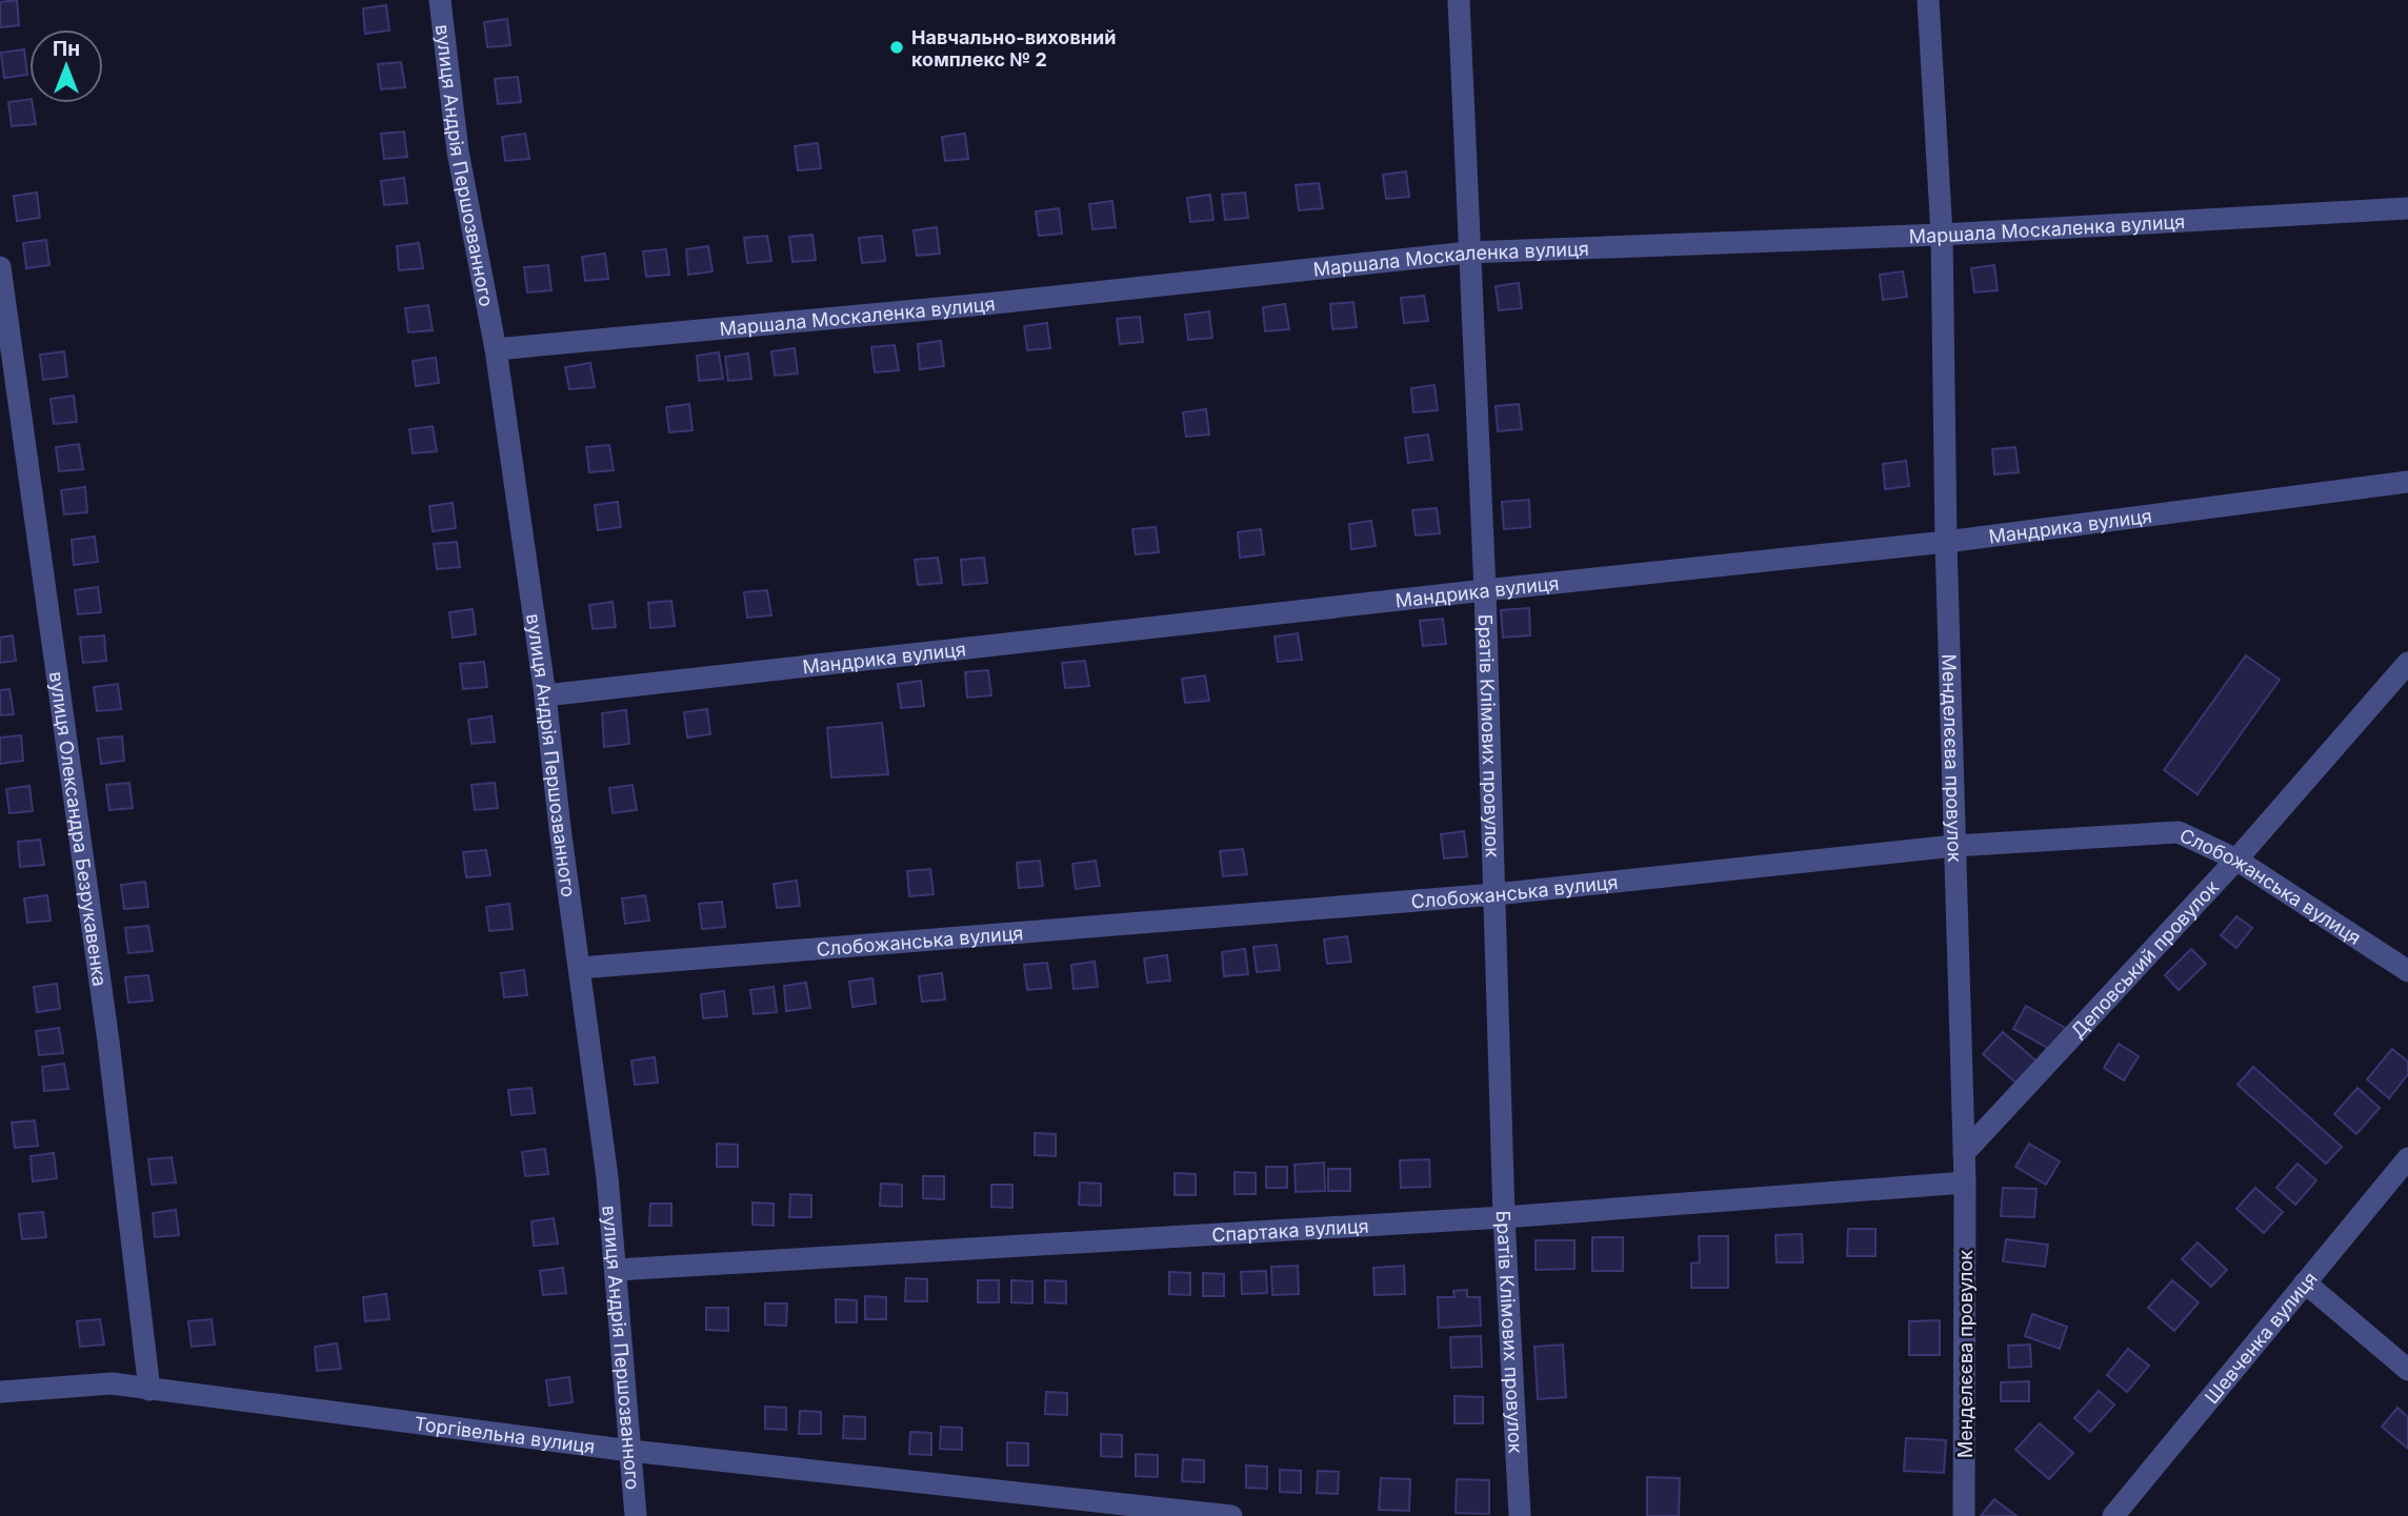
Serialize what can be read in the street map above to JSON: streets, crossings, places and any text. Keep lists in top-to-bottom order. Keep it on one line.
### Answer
{"streets":{"street":["вулиця Андрія Першозванного","Маршала Москаленка вулиця","Мандрика вулиця","Братів Клімових провулок","Менделєєва провулок","вулиця Олександра Безрукавенка","Слобожанська вулиця","Деповський провулок","Спартака вулиця","Шевченка вулиця","Торгівельна вулиця"]},"crossings":[["вулиця Андрія Першозванного","Маршала Москаленка вулиця"],["вулиця Андрія Першозванного","Мандрика вулиця"],["вулиця Андрія Першозванного","Слобожанська вулиця"],["вулиця Андрія Першозванного","Спартака вулиця"],["вулиця Андрія Першозванного","Торгівельна вулиця"],["Маршала Москаленка вулиця","Братів Клімових провулок"],["Маршала Москаленка вулиця","Менделєєва провулок"],["Мандрика вулиця","Братів Клімових провулок"],["Мандрика вулиця","Менделєєва провулок"],["Братів Клімових провулок","Слобожанська вулиця"],["Братів Клімових провулок","Спартака вулиця"],["Менделєєва провулок","Слобожанська вулиця"],["Менделєєва провулок","Деповський провулок"],["Менделєєва провулок","Спартака вулиця"],["вулиця Олександра Безрукавенка","Торгівельна вулиця"],["Слобожанська вулиця","Деповський провулок"]],"places":["Навчально-виховний комплекс № 2"],"north":"top"}
